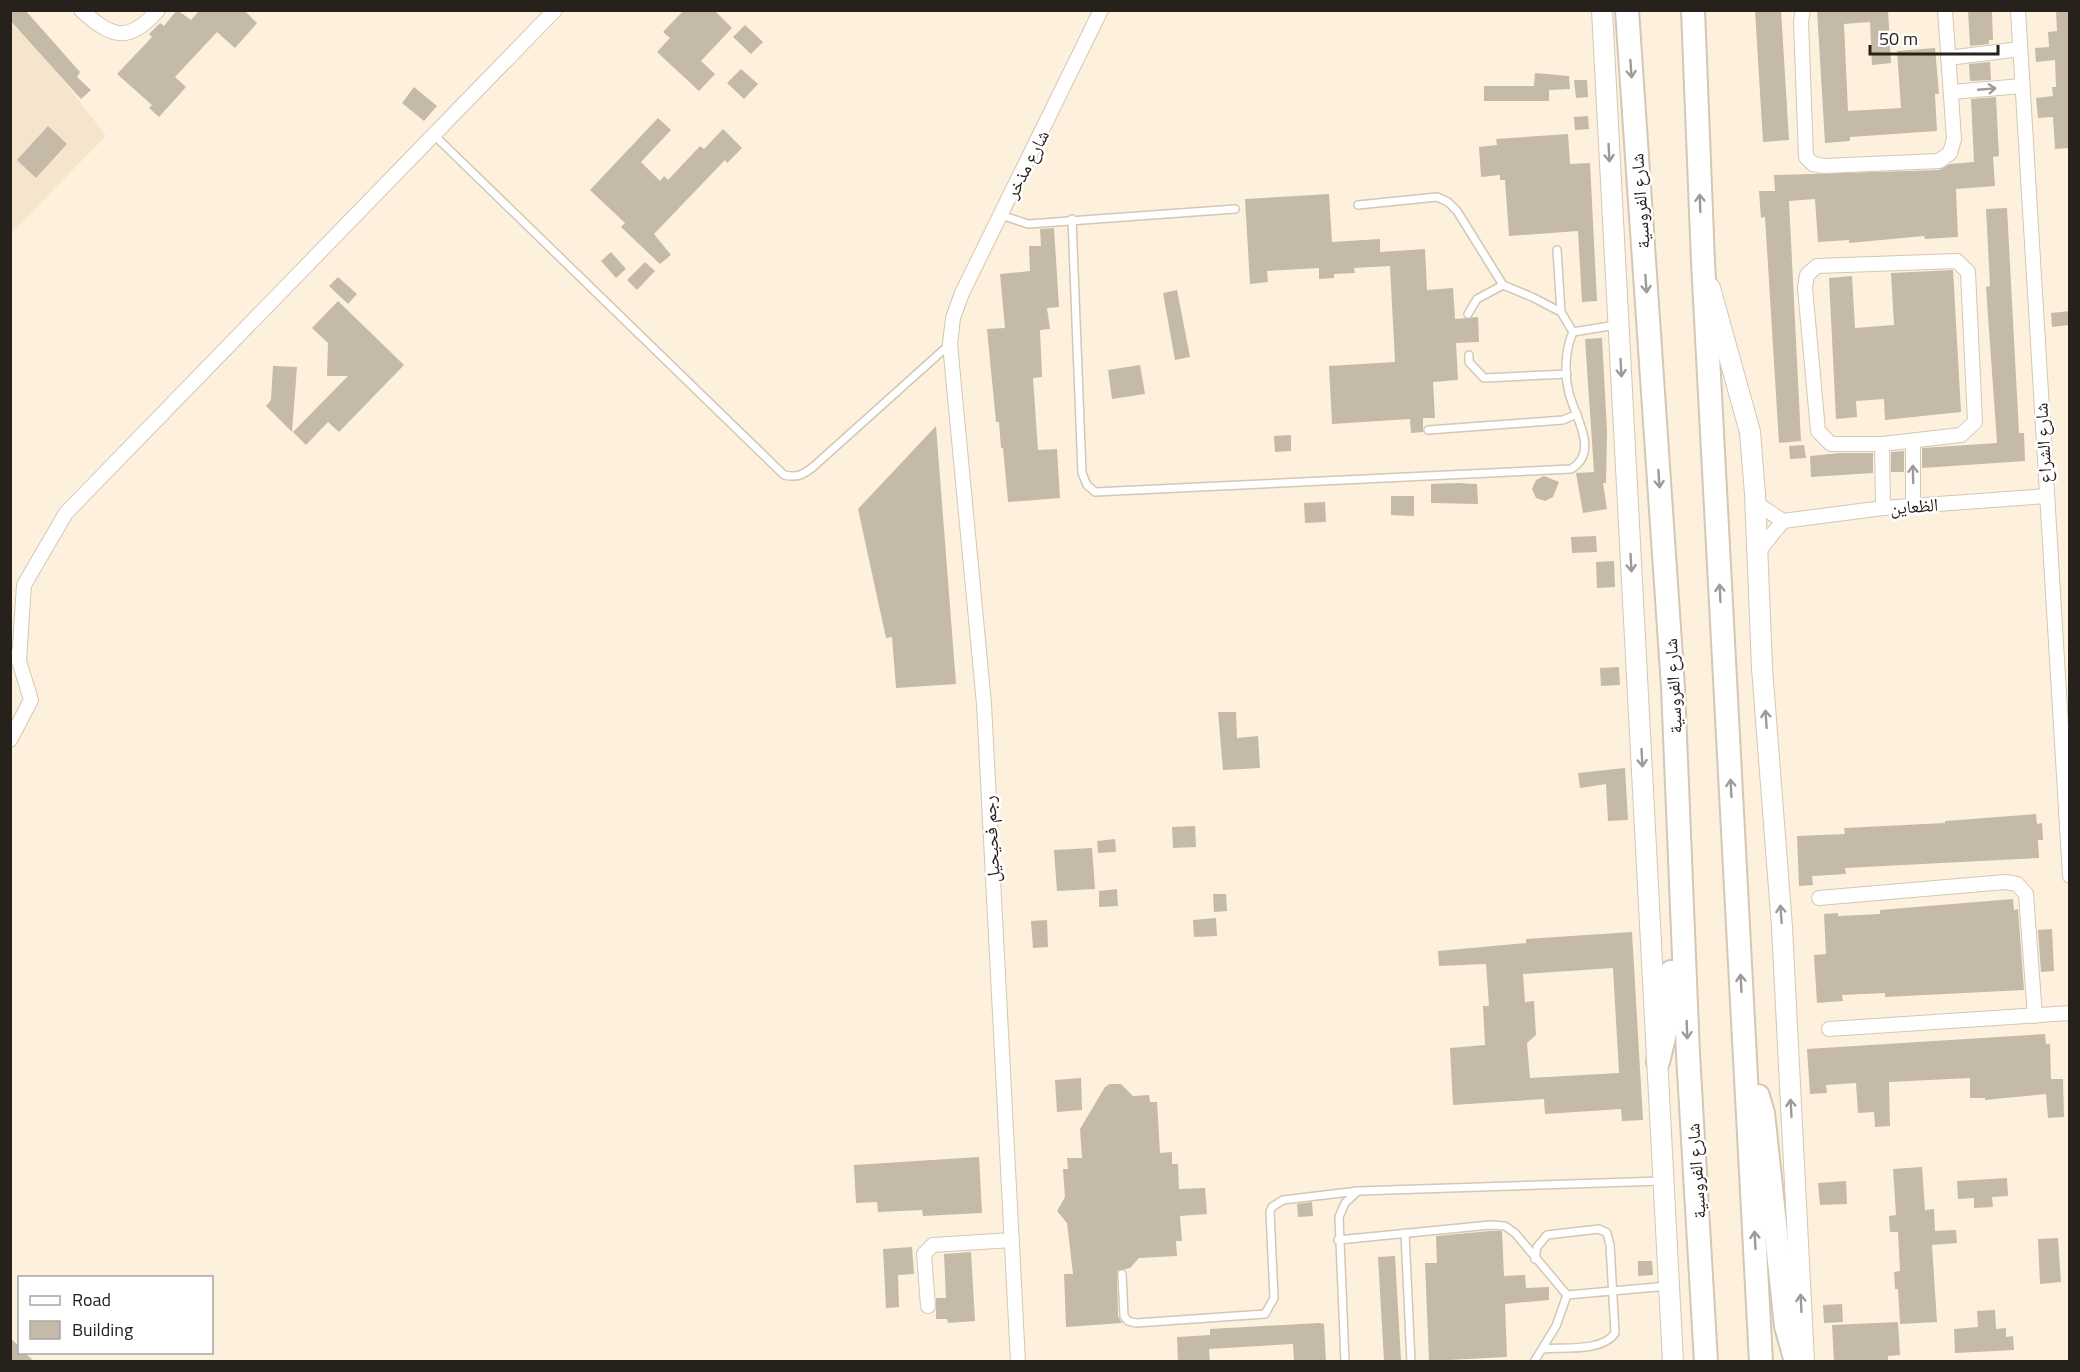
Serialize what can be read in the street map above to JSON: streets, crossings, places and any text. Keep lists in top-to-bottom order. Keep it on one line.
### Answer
{"streets":{"highway":["شارع الفروسية"],"street":["شارع مذخر","شارع الشراع","الظعاين","رجم فحيحيل"]},"crossings":[["شارع مذخر","رجم فحيحيل"],["شارع الشراع","الظعاين"]],"legend":["Road","Building"],"scale_bar":"50 m"}
